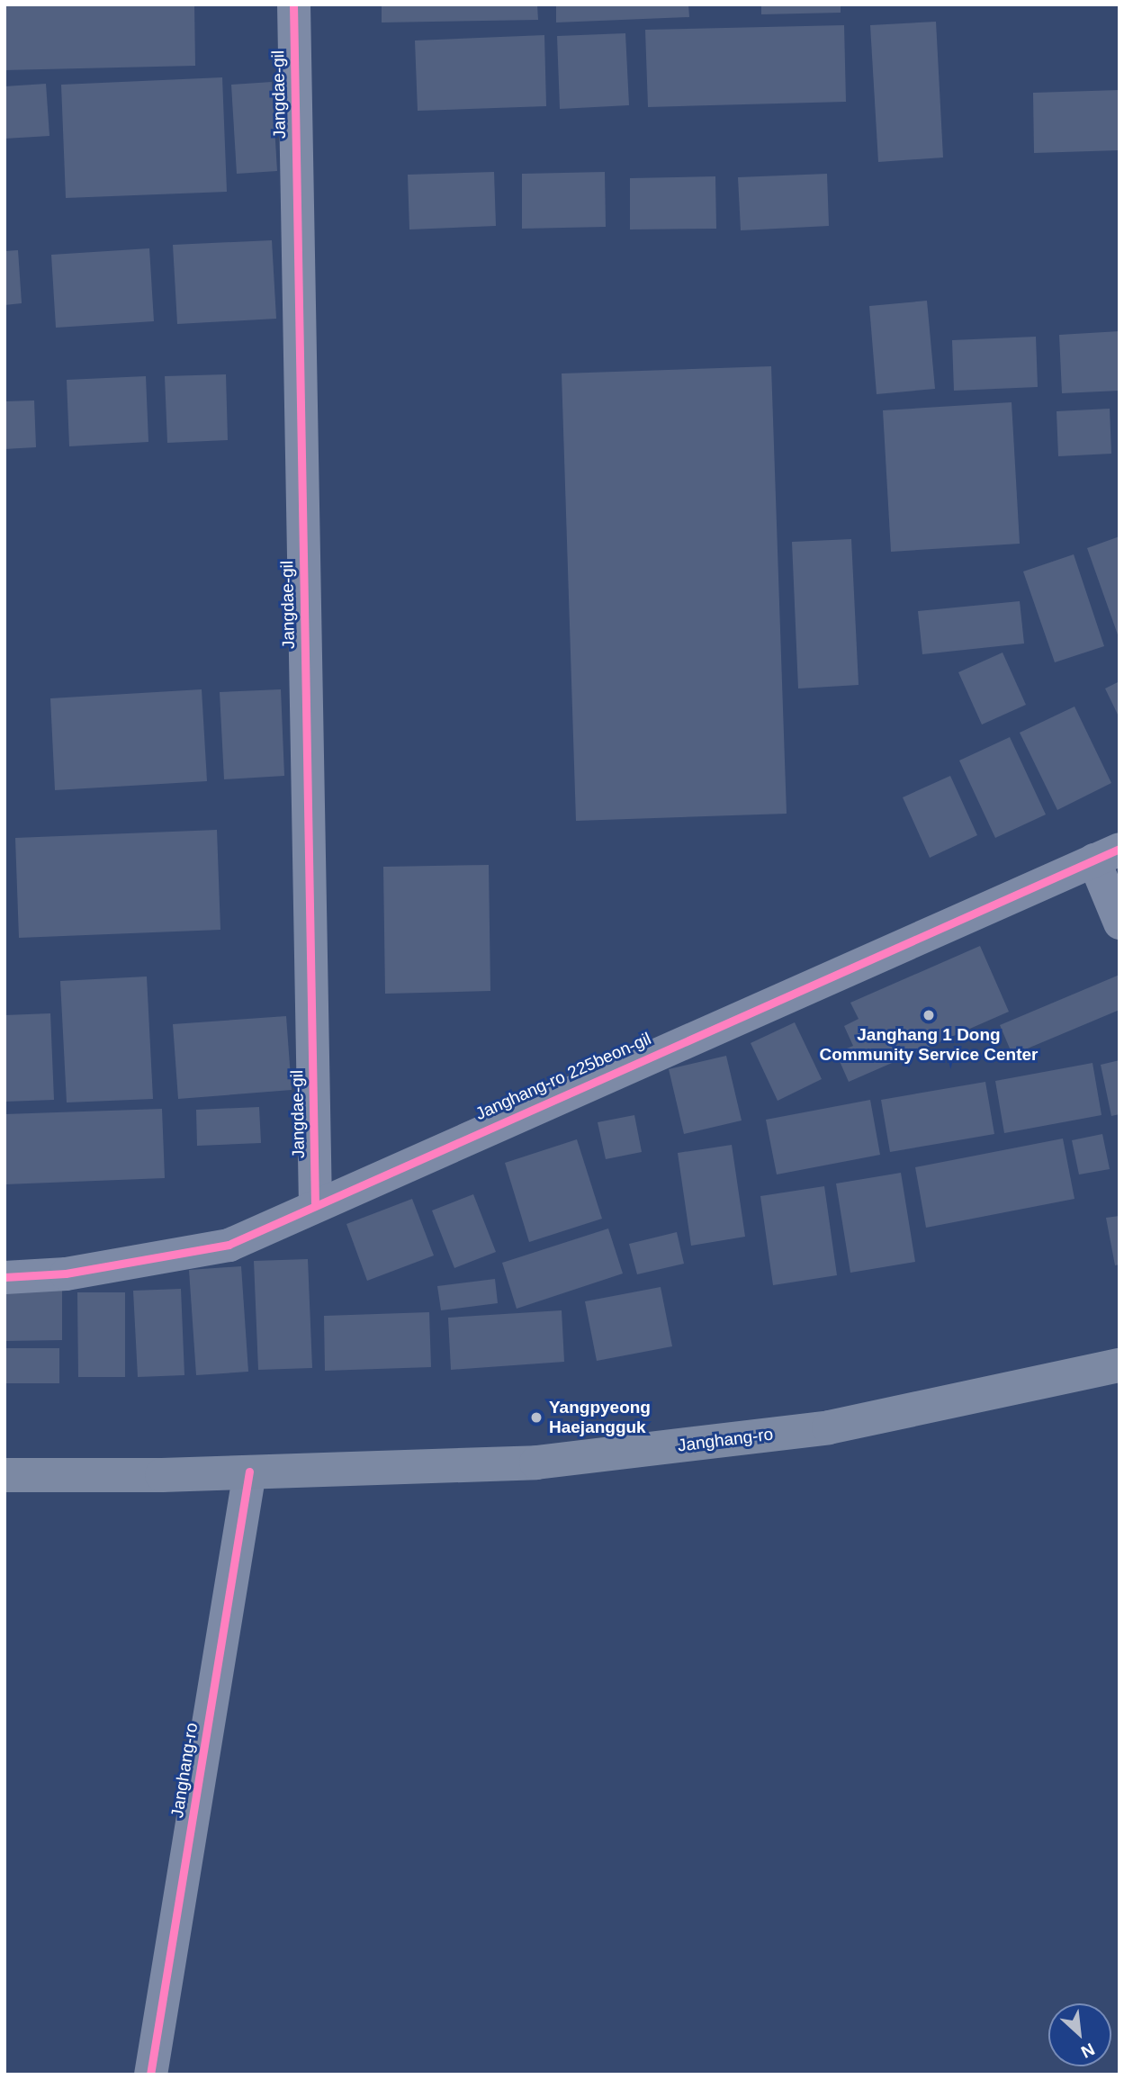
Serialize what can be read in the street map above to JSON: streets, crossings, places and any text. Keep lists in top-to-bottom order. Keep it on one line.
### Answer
{"streets":{"main road":["Janghang-ro"],"street":["Jangdae-gil","Janghang-ro 225beon-gil"]},"crossings":[["Jangdae-gil","Janghang-ro 225beon-gil"]],"places":["Janghang 1 Dong Community Service Center","Yangpyeong Haejangguk"],"north":"bottom right"}
